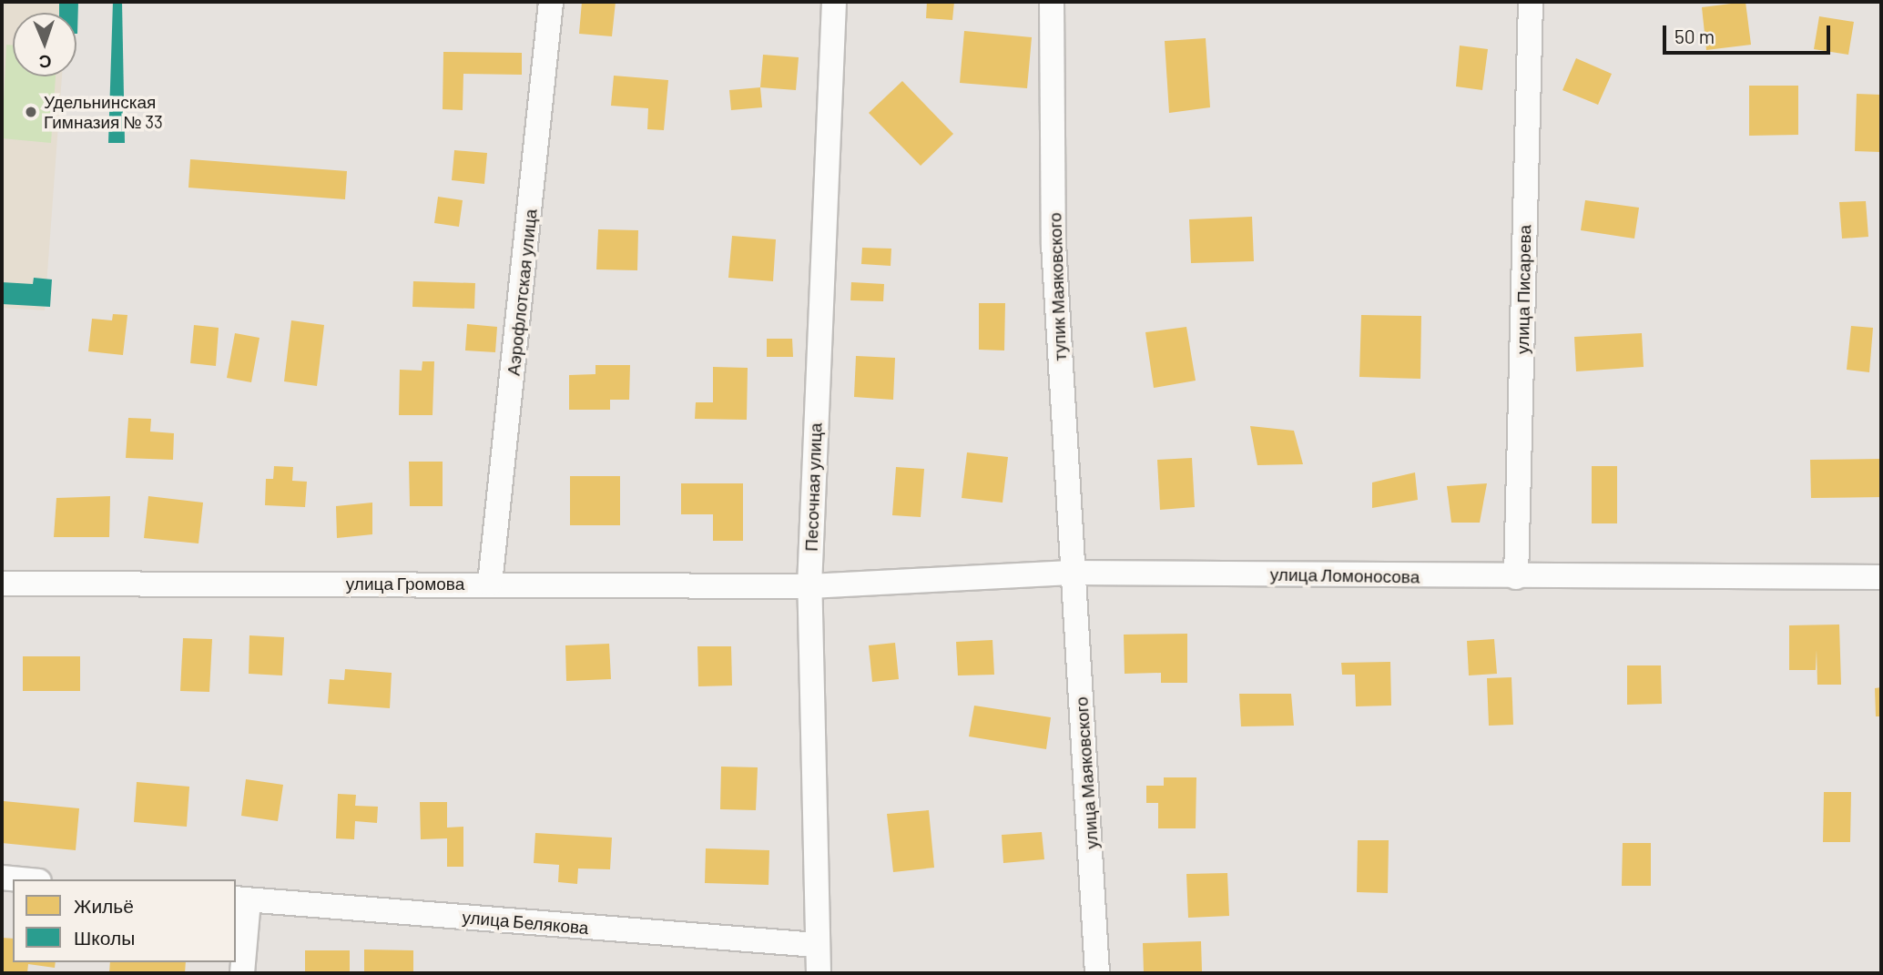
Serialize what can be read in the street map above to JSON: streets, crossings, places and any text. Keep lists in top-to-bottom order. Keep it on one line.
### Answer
{"streets":{"street":["тупик Маяковского","улица Писарева","Аэрофлотская улица","Песочная улица","улица Ломоносова","улица Громова","улица Маяковского","улица Белякова"]},"crossings":[["тупик Маяковского","улица Ломоносова"],["тупик Маяковского","улица Маяковского"],["улица Писарева","улица Ломоносова"],["Аэрофлотская улица","улица Громова"],["Песочная улица","улица Ломоносова"],["Песочная улица","улица Громова"],["Песочная улица","улица Белякова"],["улица Ломоносова","улица Громова"],["улица Ломоносова","улица Маяковского"]],"places":["Удельнинская Гимназия № 33"],"legend":["Жильё","Школы"],"scale_bar":"50 m","north":"bottom"}
